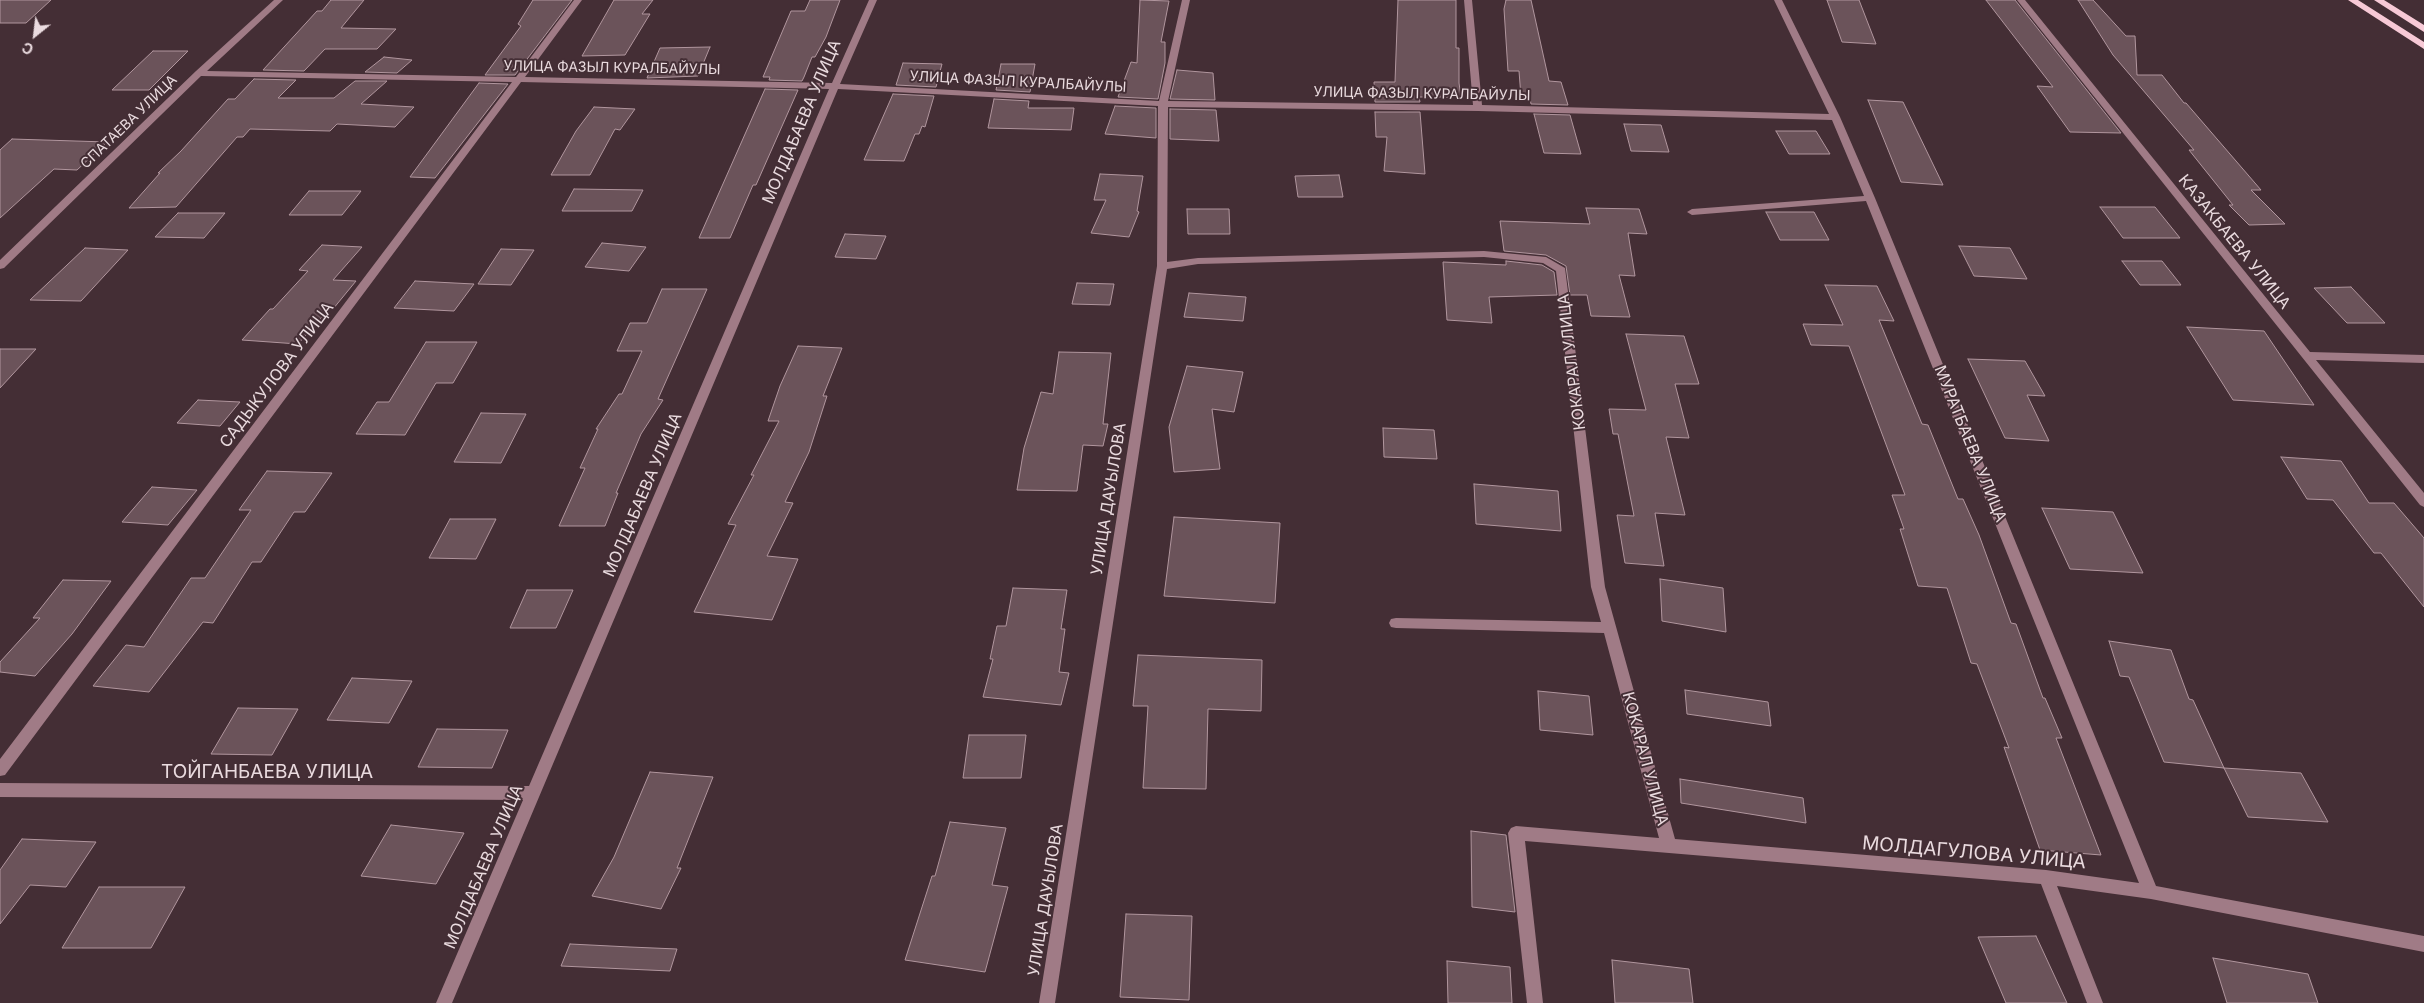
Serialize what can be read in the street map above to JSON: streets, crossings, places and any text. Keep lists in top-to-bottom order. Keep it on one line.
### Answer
{"streets":{"street":["УЛИЦА ФАЗЫЛ КУРАЛБАЙУЛЫ","СПАТАЕВА УЛИЦА","МОЛДАБАЕВА УЛИЦА","КАЗАКБАЕВА УЛИЦА","КОКАРАЛ УЛИЦА","САДЫКУЛОВА УЛИЦА","МУРАТБАЕВА УЛИЦА","УЛИЦА ДАУЫЛОВА","ТОЙГАНБАЕВА УЛИЦА","МОЛДАГУЛОВА УЛИЦА"]},"crossings":[["УЛИЦА ФАЗЫЛ КУРАЛБАЙУЛЫ","СПАТАЕВА УЛИЦА"],["УЛИЦА ФАЗЫЛ КУРАЛБАЙУЛЫ","МОЛДАБАЕВА УЛИЦА"],["УЛИЦА ФАЗЫЛ КУРАЛБАЙУЛЫ","САДЫКУЛОВА УЛИЦА"],["УЛИЦА ФАЗЫЛ КУРАЛБАЙУЛЫ","МУРАТБАЕВА УЛИЦА"],["УЛИЦА ФАЗЫЛ КУРАЛБАЙУЛЫ","УЛИЦА ДАУЫЛОВА"],["МОЛДАБАЕВА УЛИЦА","ТОЙГАНБАЕВА УЛИЦА"],["КОКАРАЛ УЛИЦА","УЛИЦА ДАУЫЛОВА"],["КОКАРАЛ УЛИЦА","МОЛДАГУЛОВА УЛИЦА"],["МУРАТБАЕВА УЛИЦА","МОЛДАГУЛОВА УЛИЦА"]],"north":"bottom left"}
